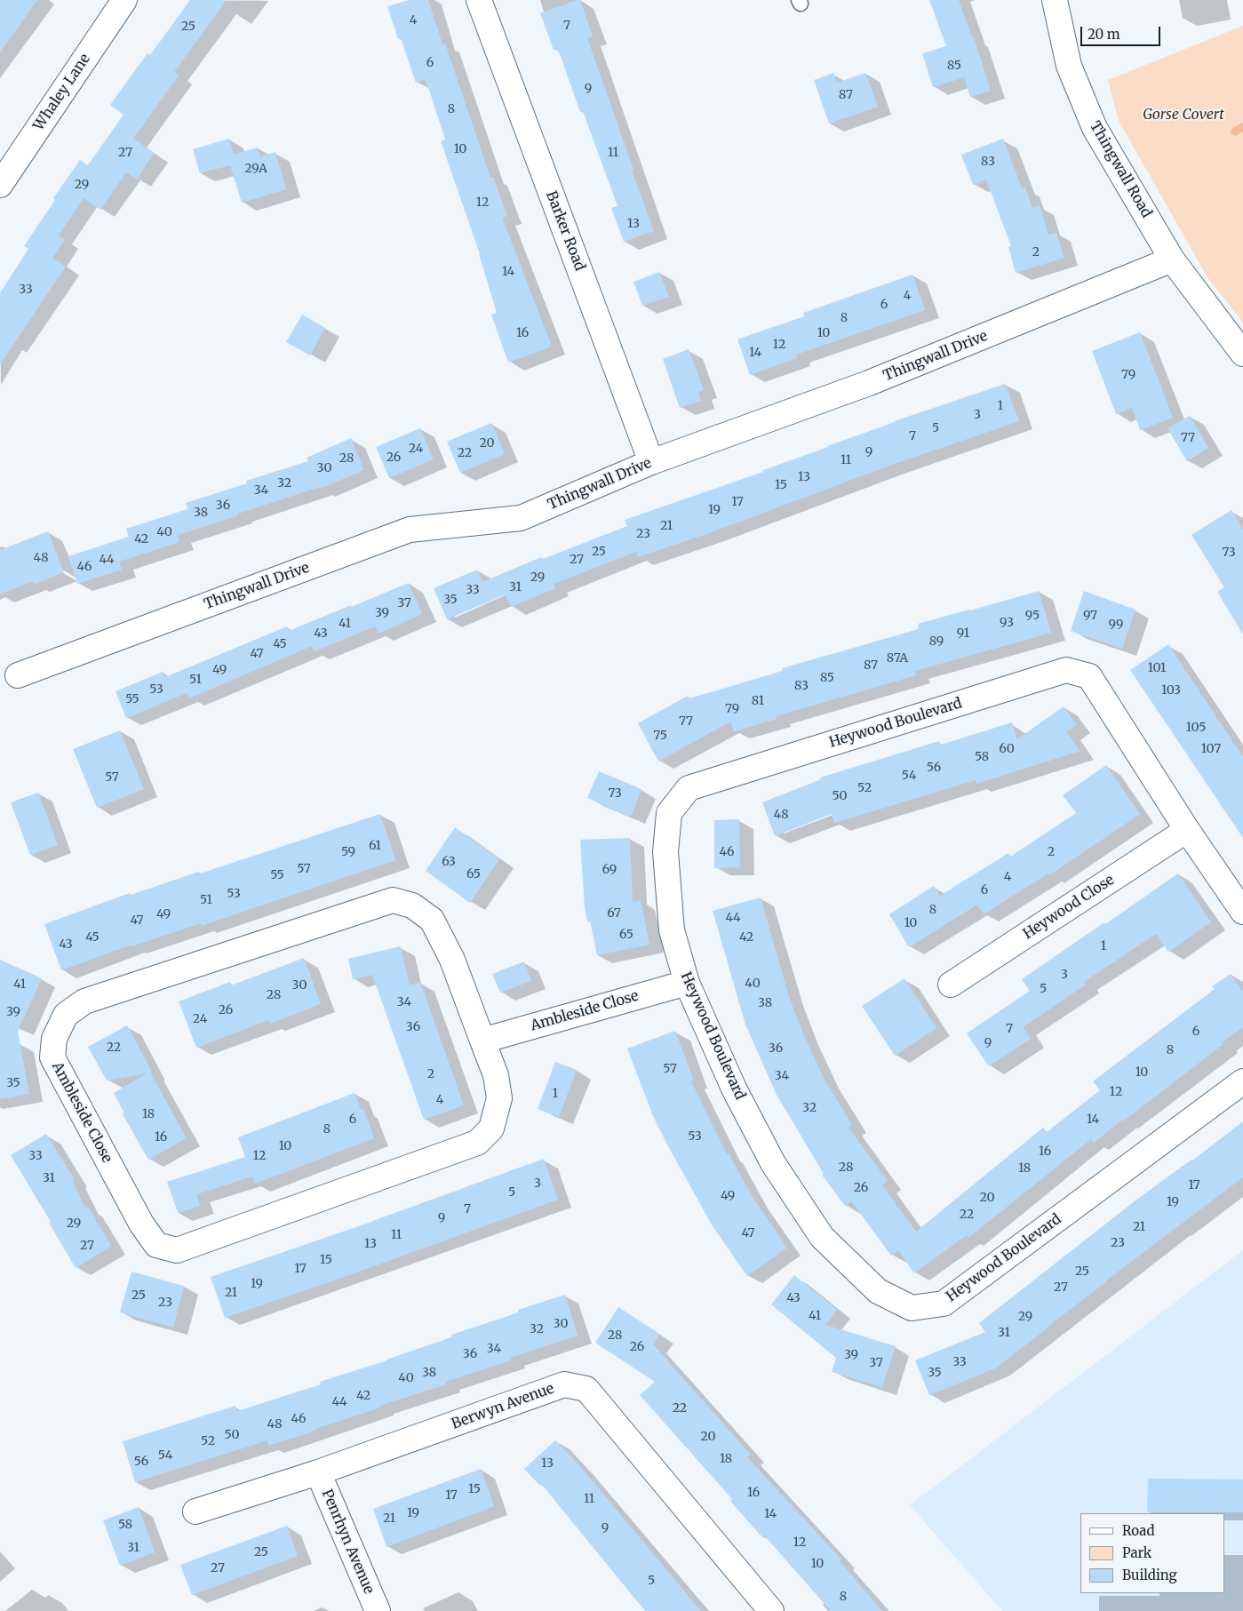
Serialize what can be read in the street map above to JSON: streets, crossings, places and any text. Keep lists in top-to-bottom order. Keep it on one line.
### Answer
{"streets":{"street":["Whaley Lane","Thingwall Road","Barker Road","Thingwall Drive","Heywood Boulevard","Heywood Close","Ambleside Close","Berwyn Avenue","Penrhyn Avenue"]},"crossings":[["Thingwall Road","Thingwall Drive"],["Barker Road","Thingwall Drive"],["Heywood Boulevard","Heywood Close"],["Heywood Boulevard","Ambleside Close"],["Berwyn Avenue","Penrhyn Avenue"]],"parks":["Gorse Covert"],"house_numbers":["4","7","25","6","85","9","87","8","10","27","11","83","29A","29","12","13","2","14","33","4","6","8","16","10","12","14","79","1","3","5","7","77","20","24","9","22","26","28","11","30","13","32","15","34","17","36","19","38","21","40","23","42","25","73","48","44","27","46","29","31","33","35","37","39","95","97","93","41","99","43","91","89","45","47","87A","87","101","49","85","51","83","53","103","55","81","79","77","105","75","60","107","58","56","54","57","52","73","50","48","61","59","46","2","63","57","69","65","55","4","6","53","51","8","67","49","44","47","10","65","45","42","43","1","3","40","41","30","5","28","34","38","26","39","24","36","7","6","9","22","36","8","57","10","2","34","35","12","1","4","32","18","6","14","8","53","16","10","16","33","12","28","18","31","3","17","26","5","49","20","19","7","22","9","29","21","47","11","23","13","27","15","17","25","19","27","21","25","43","23","41","29","30","32","31","28","26","34","36","39","33","37","38","35","40","42","44","22","46","48","50","20","52","54","18","56","13","15","16","17","11","19","14","21","58","9","12","31","25","10","27","5","8"],"legend":["Road","Park","Building"],"scale_bar":"20 m"}
